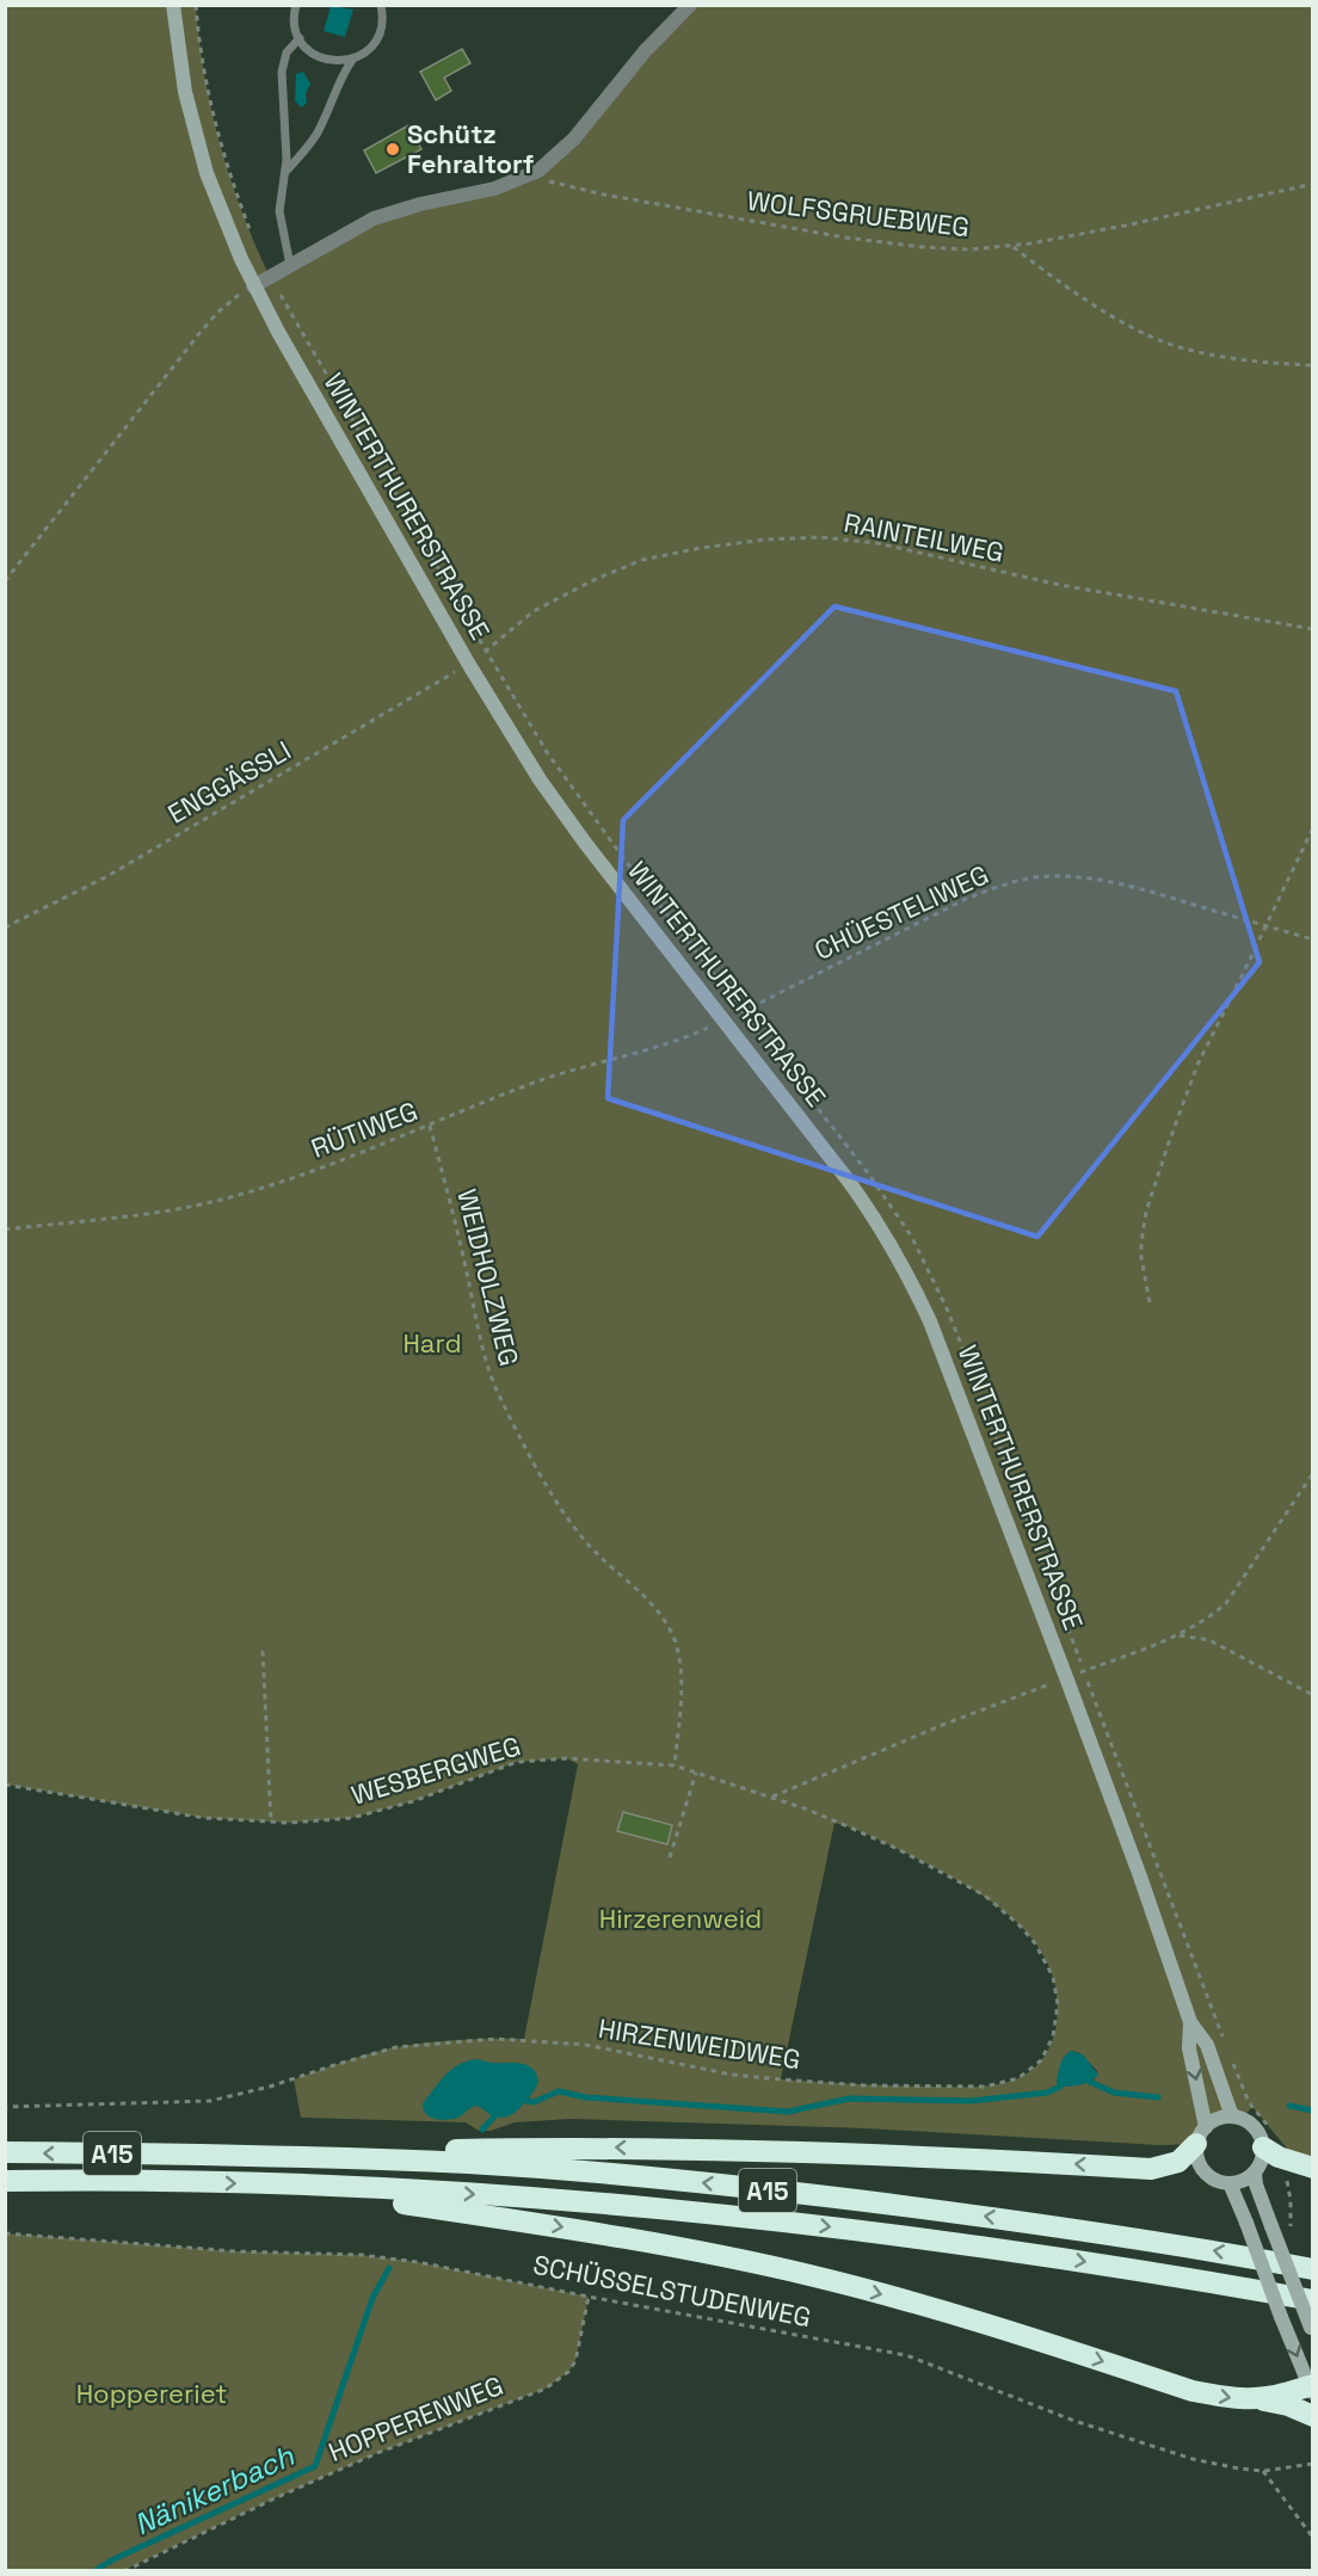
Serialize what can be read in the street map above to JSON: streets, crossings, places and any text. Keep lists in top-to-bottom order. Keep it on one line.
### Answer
{"streets":{"highway":["A15"],"main road":["WINTERTHURERSTRASSE"],"path":["WOLFSGRUEBWEG","RAINTEILWEG","ENGGÄSSLI","CHÜESTELIWEG","RÜTIWEG","WEIDHOLZWEG","WESBERGWEG","HIRZENWEIDWEG","SCHÜSSELSTUDENWEG","HOPPERENWEG"]},"crossings":[["WINTERTHURERSTRASSE","RAINTEILWEG"],["WINTERTHURERSTRASSE","ENGGÄSSLI"],["WINTERTHURERSTRASSE","CHÜESTELIWEG"],["WINTERTHURERSTRASSE","RÜTIWEG"],["RAINTEILWEG","ENGGÄSSLI"],["CHÜESTELIWEG","RÜTIWEG"],["RÜTIWEG","WEIDHOLZWEG"],["WEIDHOLZWEG","WESBERGWEG"],["WESBERGWEG","HIRZENWEIDWEG"],["SCHÜSSELSTUDENWEG","HOPPERENWEG"]],"water":["Nänikerbach"],"parks":["Hard","Hirzerenweid","Hoppereriet"],"places":["Schütz Fehraltorf"]}
